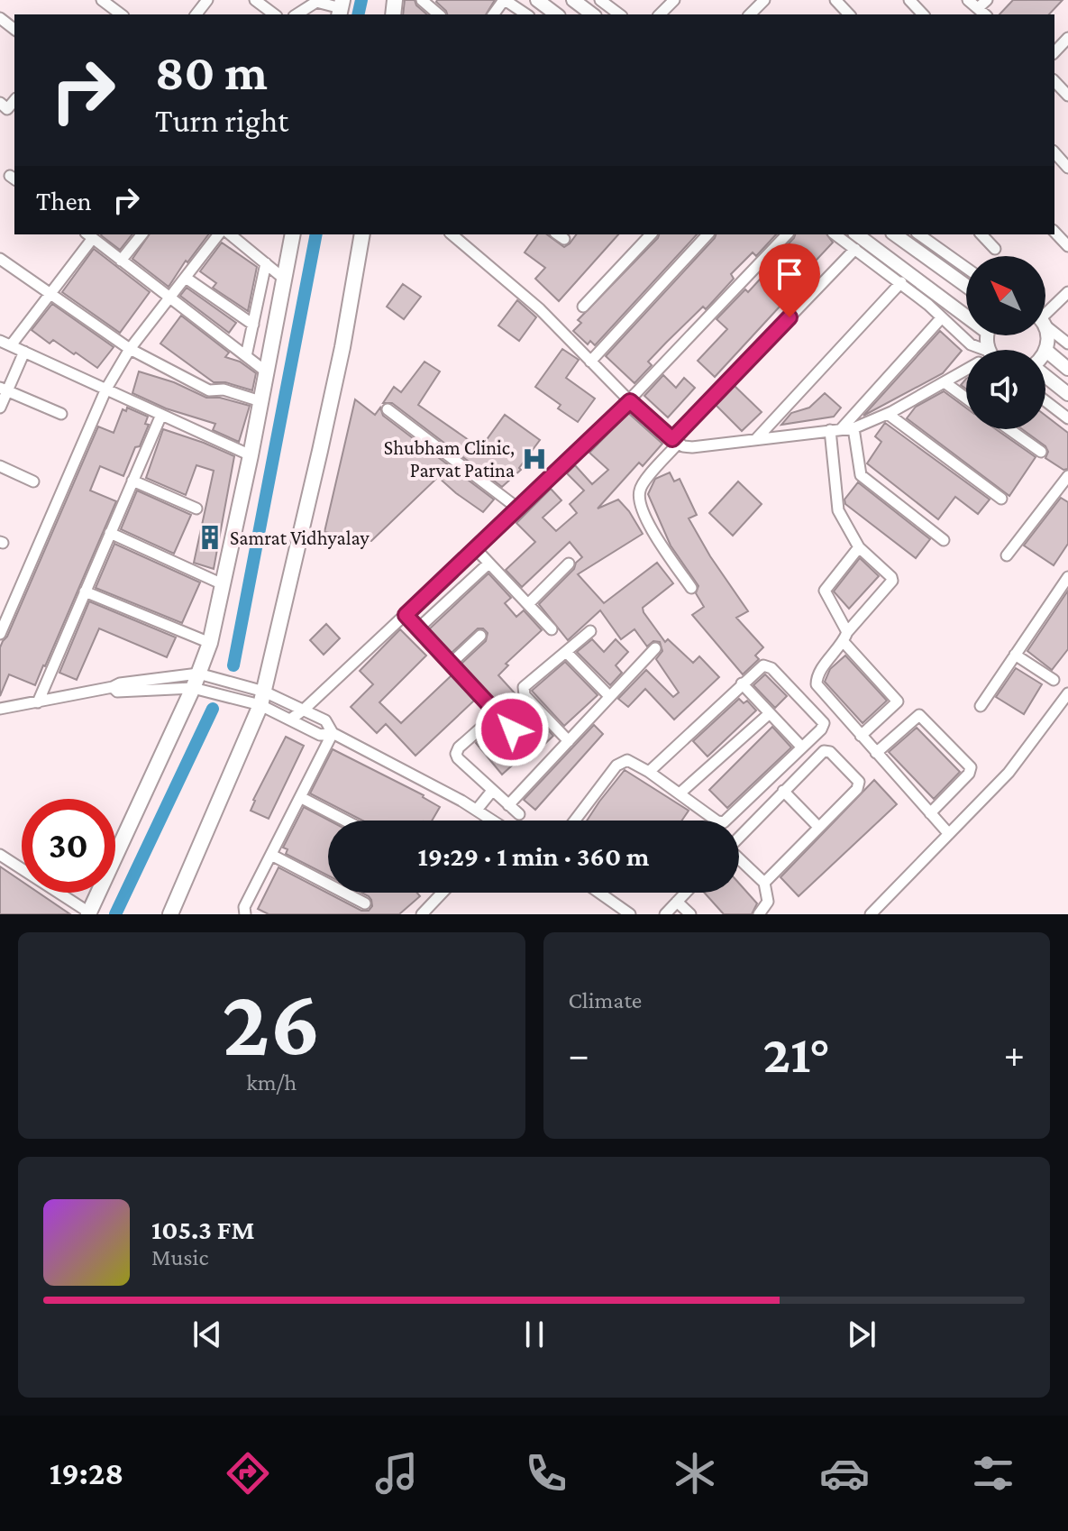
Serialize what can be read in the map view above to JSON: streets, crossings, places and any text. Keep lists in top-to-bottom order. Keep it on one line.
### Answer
{"places":{"hospital":["Shubham Clinic, Parvat Patina"],"building":["Samrat Vidhyalay"]},"north":"top left","page":{"turn":["80 m","Turn right"],"then":"Then","limit":"30","trip":"19:29 · 1 min · 360 m","tile":[["26","km/h"],"Climate"],"heat":["−","21°","+"],"song":["105.3 FM","Music"],"tabs":"19:28"}}
